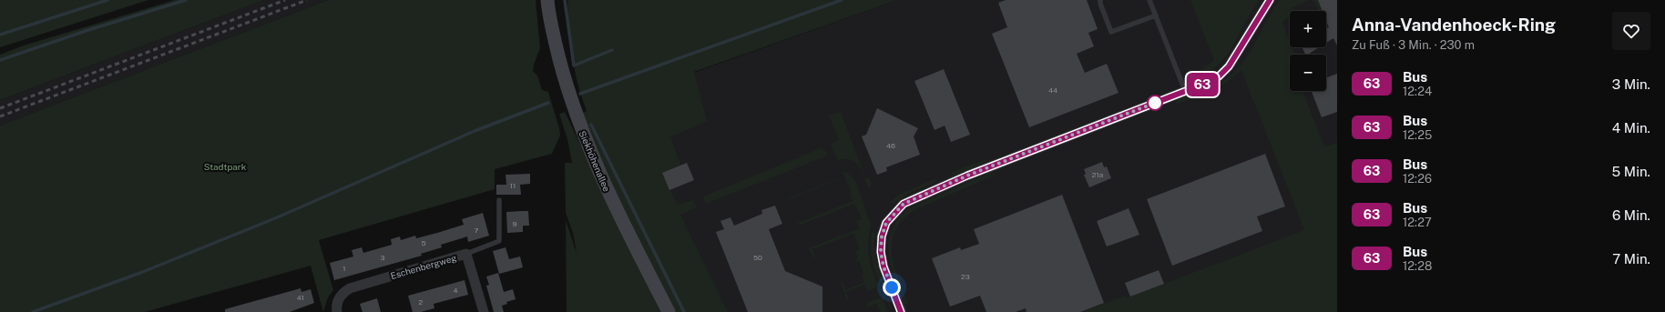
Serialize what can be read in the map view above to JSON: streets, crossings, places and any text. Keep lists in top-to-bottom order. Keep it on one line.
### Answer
{"streets":{"main road":["Siekhöhenallee"],"street":["Eschenbergweg"]},"parks":["Stadtpark"],"lines":["bus line 63"],"house_numbers":["44","46","21a","11","9","7","5","3","50","1","23","4","41","2"],"page":{"on_map":"63","heading":["Anna-Vandenhoeck-Ring","Zu Fuß · 3 Min. · 230 m"],"map_buttons":["+","−"],"list":[{"mark":"63","name":"Bus","note":"12:24","value":"3 Min."},{"mark":"63","name":"Bus","note":"12:25","value":"4 Min."},{"mark":"63","name":"Bus","note":"12:26","value":"5 Min."},{"mark":"63","name":"Bus","note":"12:27","value":"6 Min."},{"mark":"63","name":"Bus","note":"12:28","value":"7 Min."}]}}
